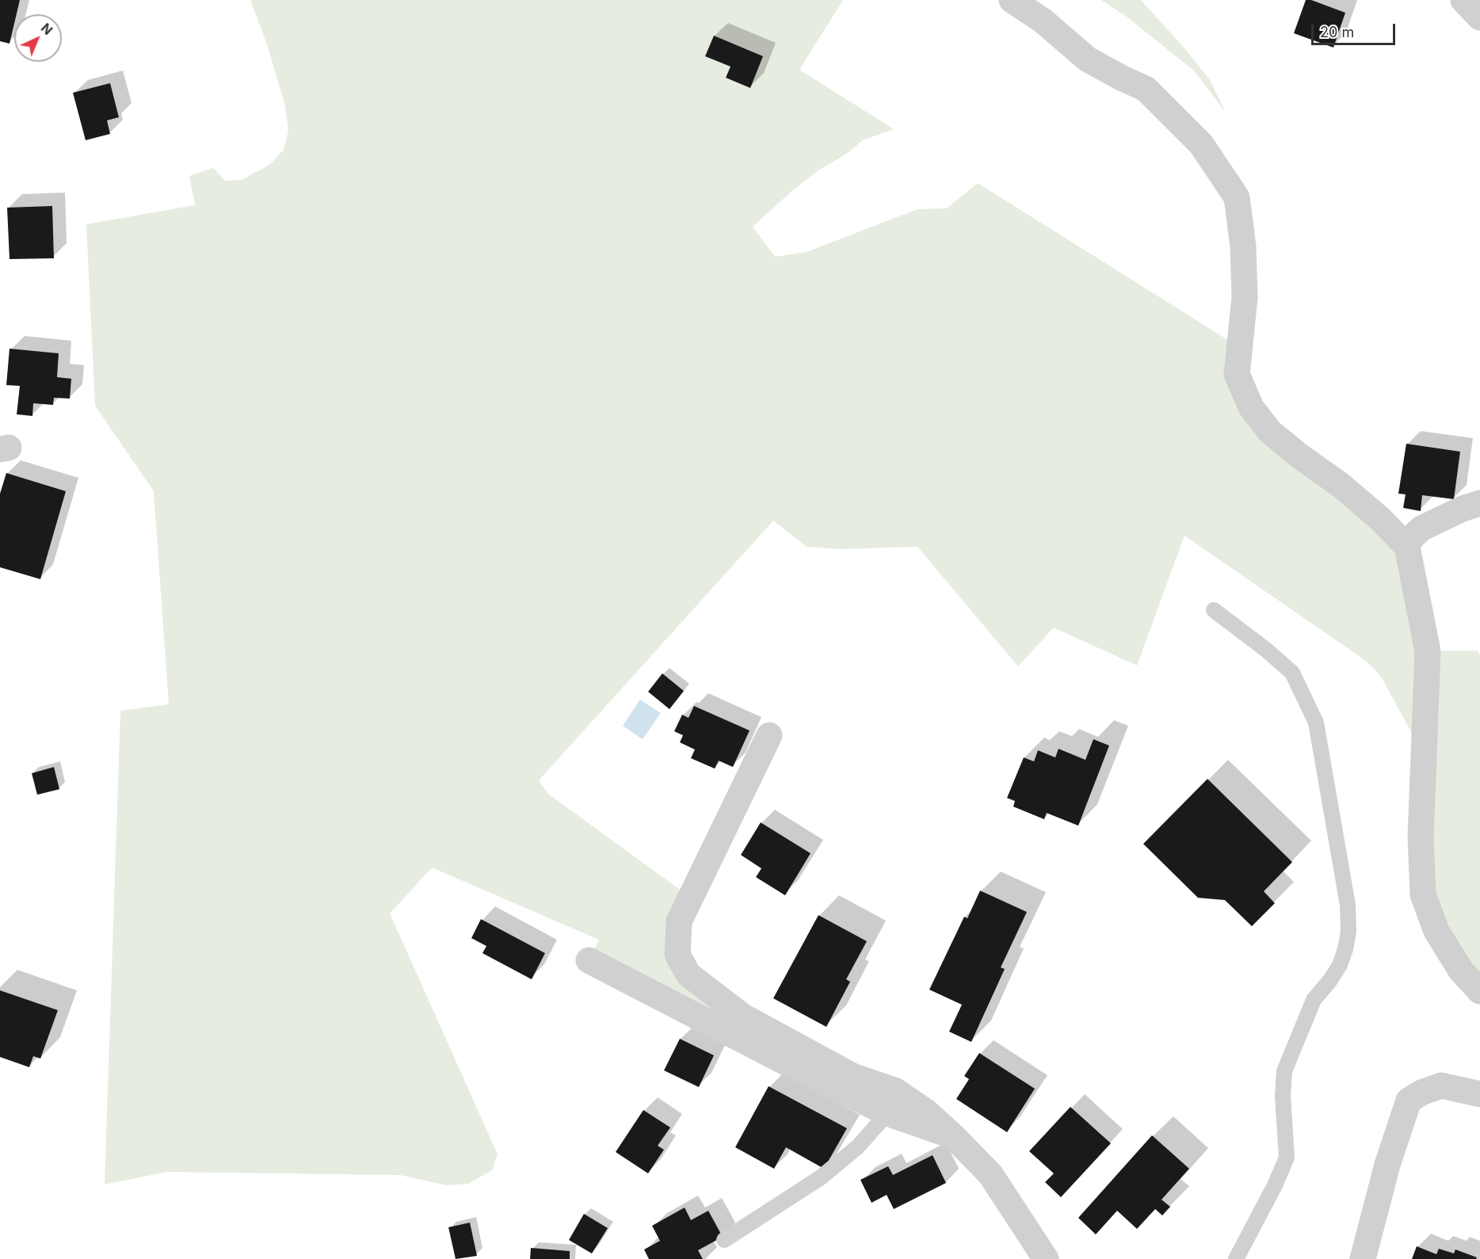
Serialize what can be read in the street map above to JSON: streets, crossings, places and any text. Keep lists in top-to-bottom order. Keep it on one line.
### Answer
{"scale_bar":"20 m","north":"top right"}
